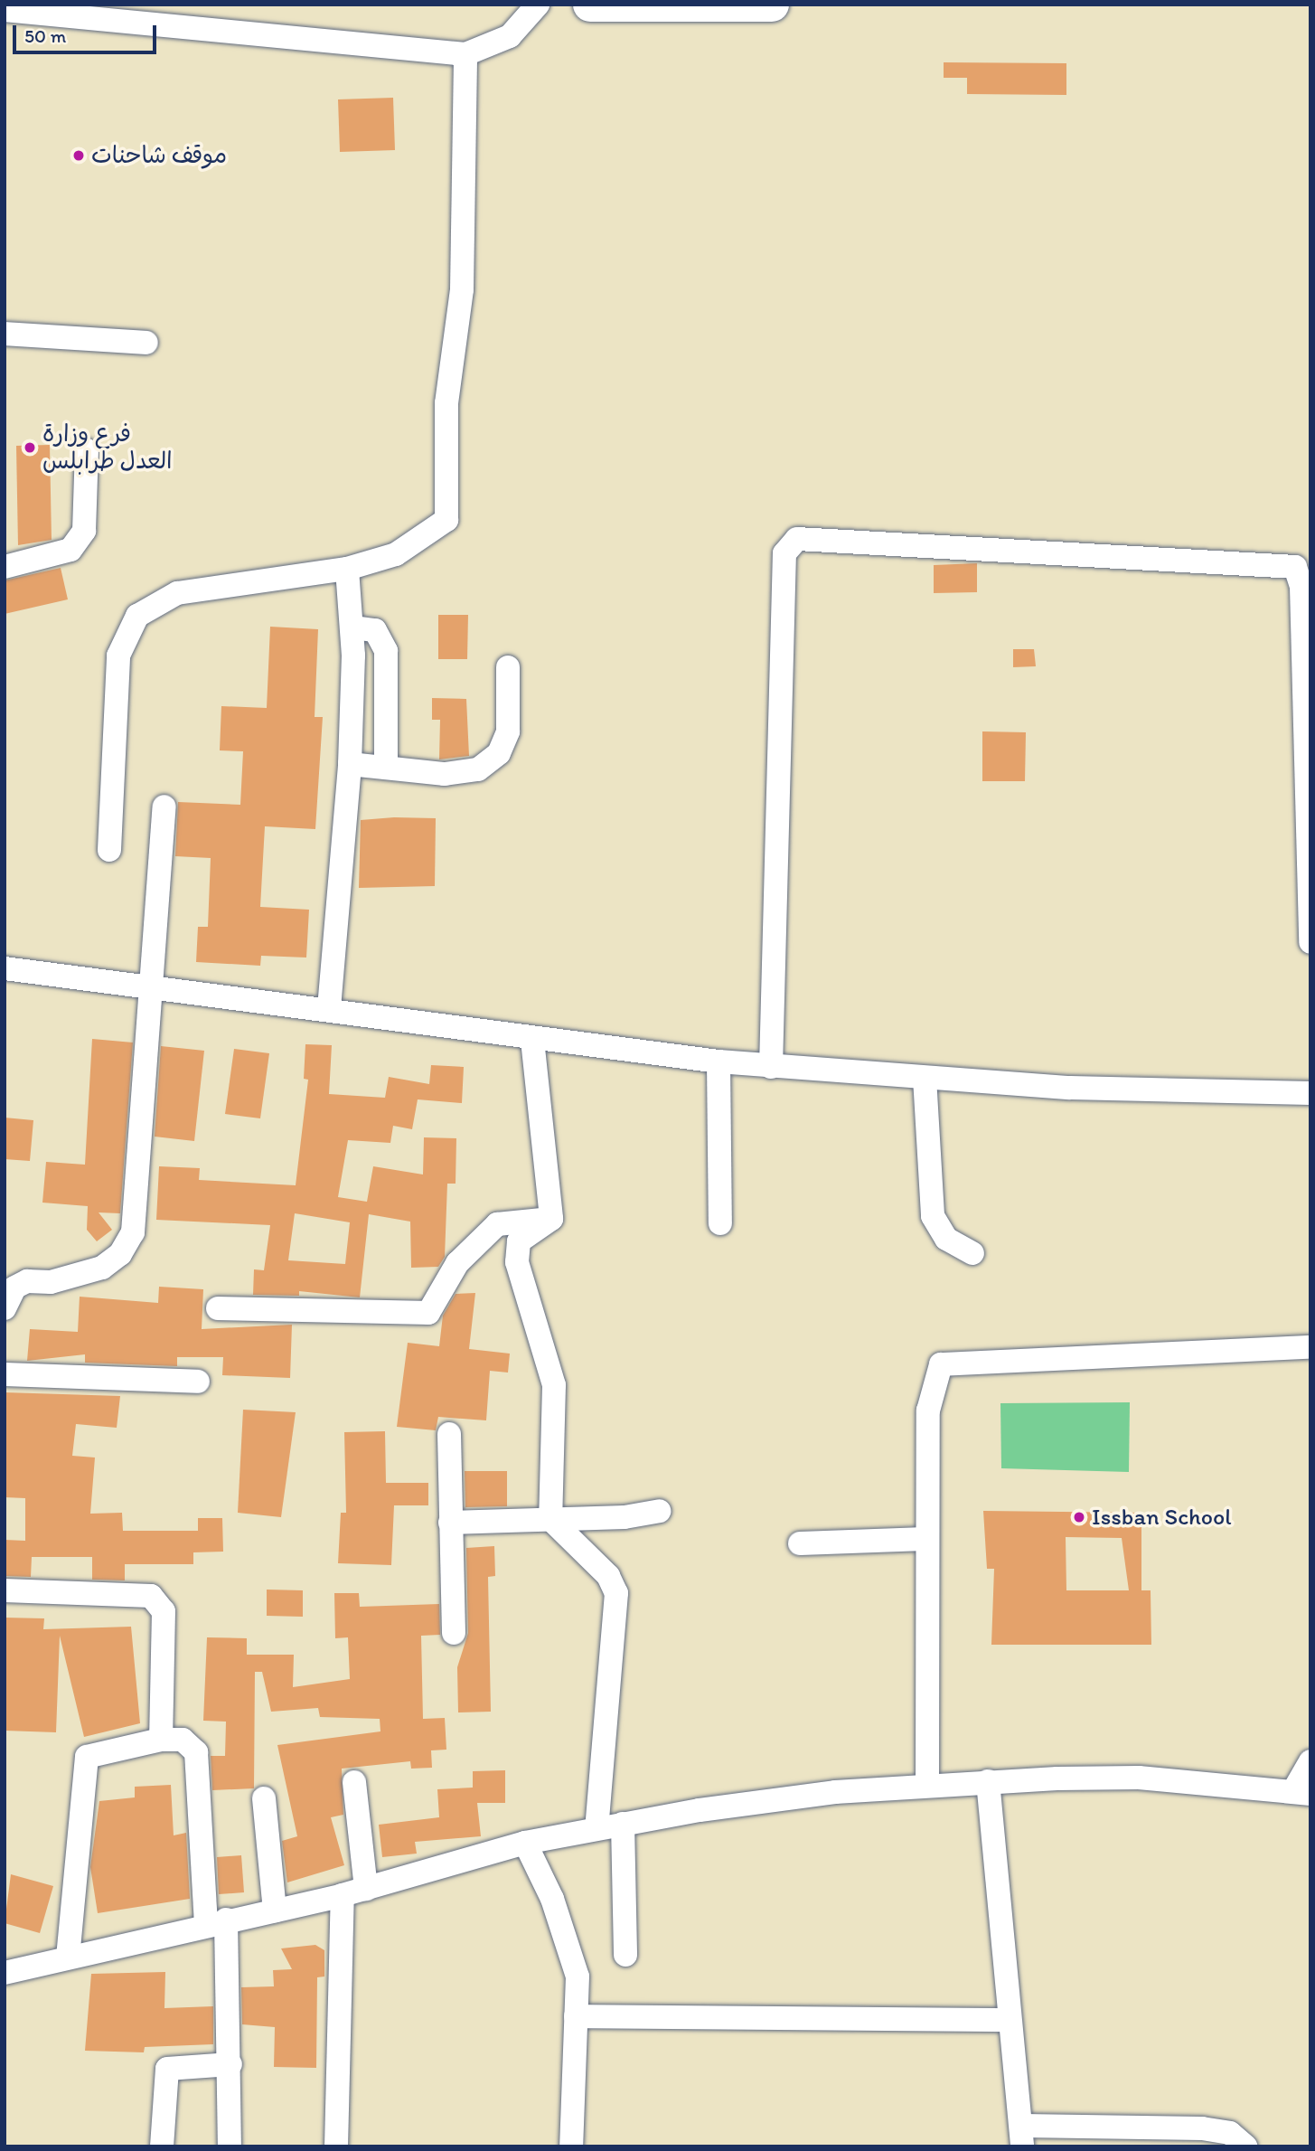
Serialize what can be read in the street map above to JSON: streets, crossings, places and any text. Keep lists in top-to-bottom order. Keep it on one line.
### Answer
{"places":["موقف شاحنات","فرع وزارة العدل طرابلس","Issban School"],"scale_bar":"50 m"}
